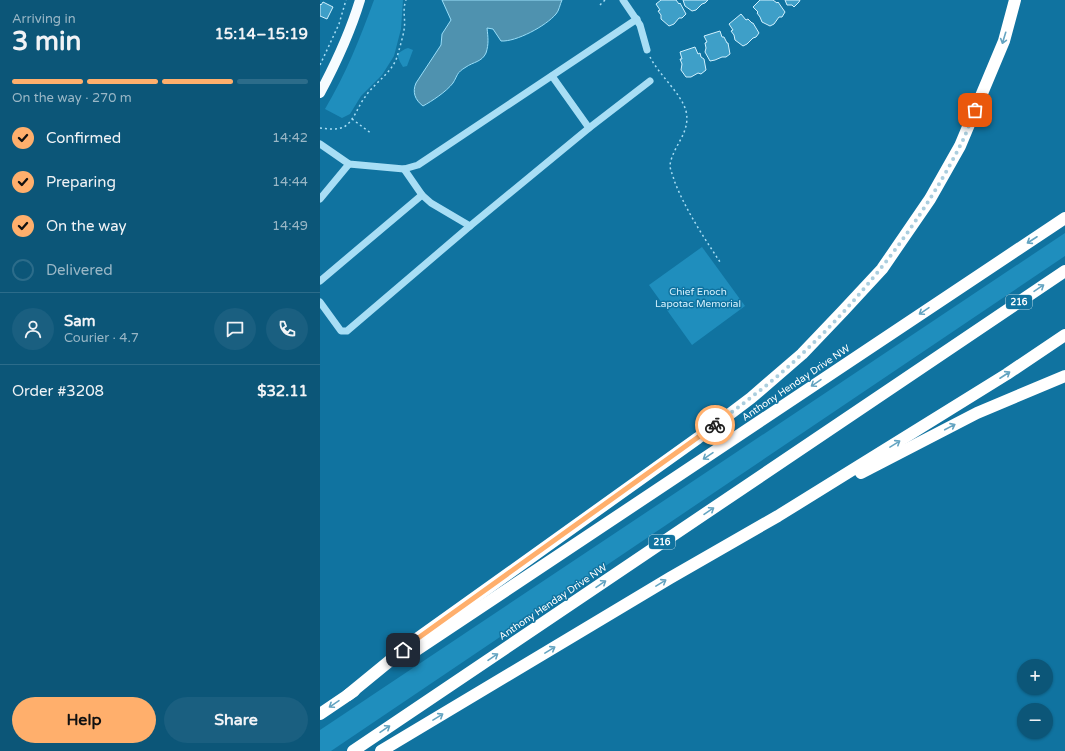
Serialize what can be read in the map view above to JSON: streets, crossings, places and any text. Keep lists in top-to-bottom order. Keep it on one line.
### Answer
{"streets":{"highway":["216","Anthony Henday Drive NW"]},"parks":["Chief Enoch Lapotac Memorial"],"page":{"heading":["3 min","Arriving in","15:14–15:19"],"panel":["Sam","Courier · 4.7","Order #3208","$32.11"],"bar":"On the way · 270 m","list":[["Confirmed","14:42"],["Preparing","14:44"],["On the way","14:49"],"Delivered"],"map_buttons":["+","−"],"buttons":["Help","Share"]}}
